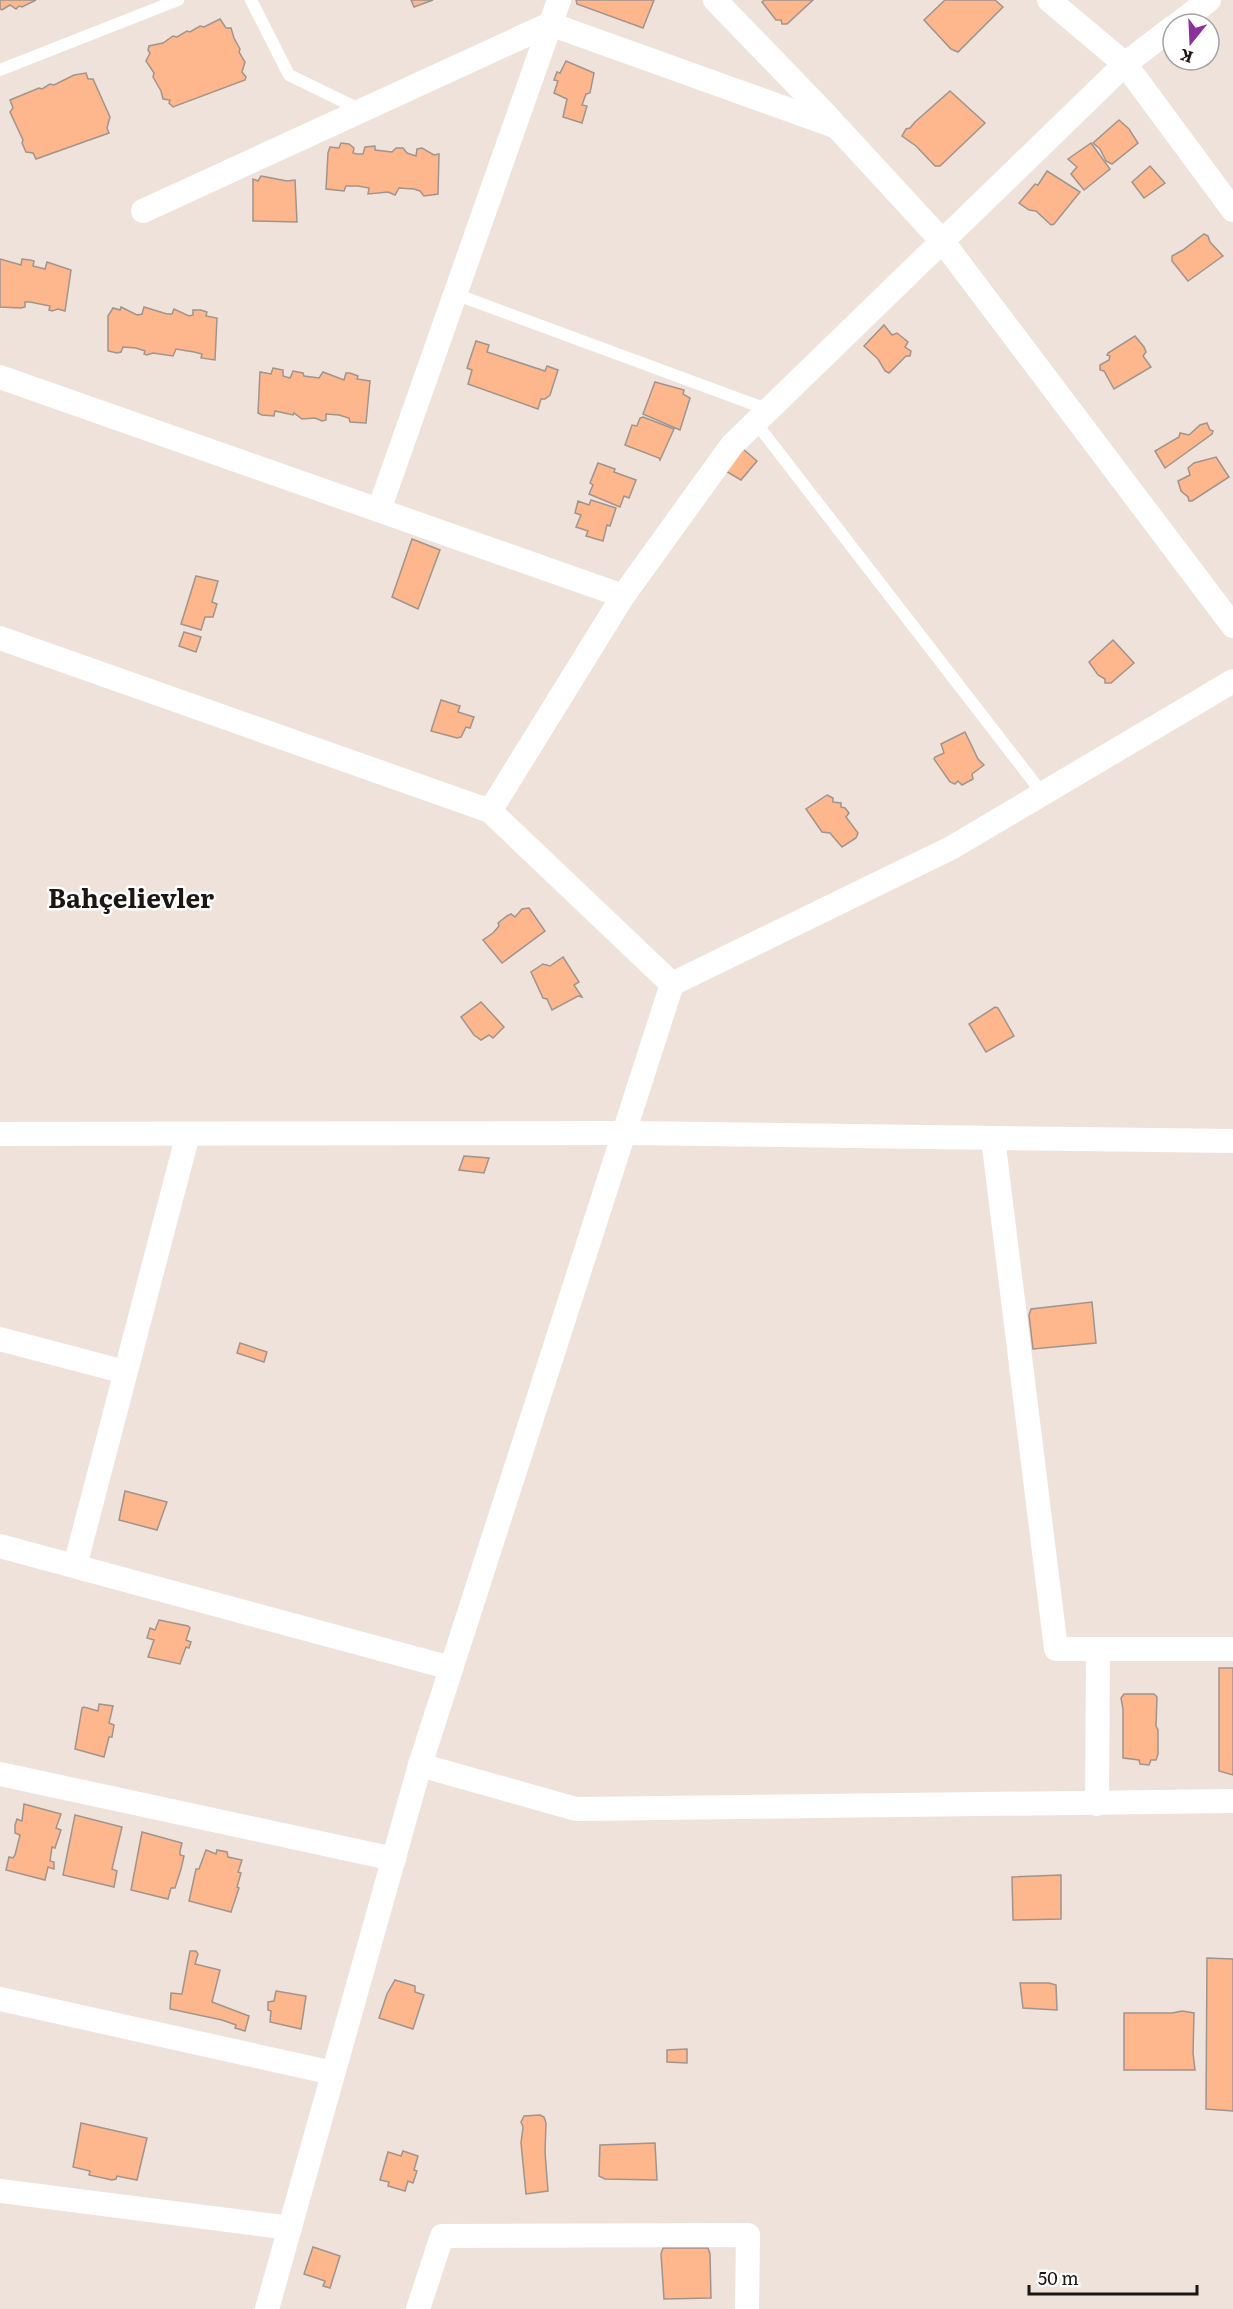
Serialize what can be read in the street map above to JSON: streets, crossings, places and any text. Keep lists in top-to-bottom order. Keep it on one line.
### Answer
{"districts":["Bahçelievler"],"scale_bar":"50 m","north":"bottom"}
